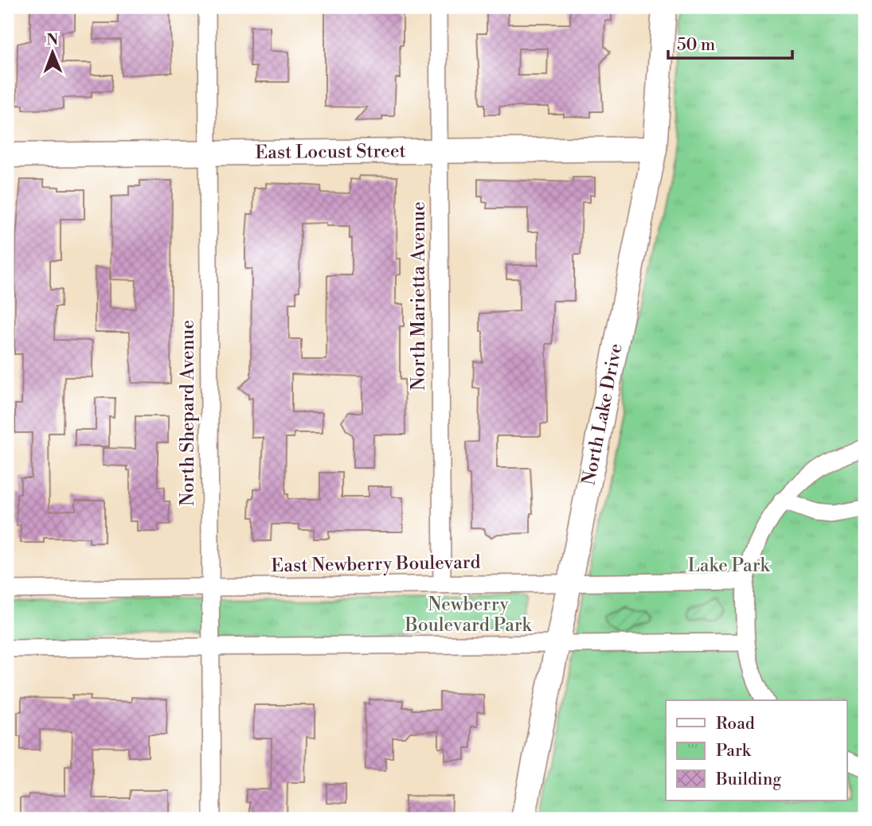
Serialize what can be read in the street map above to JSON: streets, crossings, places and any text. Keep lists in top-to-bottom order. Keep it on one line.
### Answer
{"streets":{"main road":["East Locust Street","North Lake Drive"],"street":["North Marietta Avenue","North Shepard Avenue","East Newberry Boulevard"]},"crossings":[["East Locust Street","North Marietta Avenue"],["East Locust Street","North Shepard Avenue"],["East Locust Street","North Lake Drive"],["North Marietta Avenue","East Newberry Boulevard"],["North Shepard Avenue","East Newberry Boulevard"],["North Lake Drive","East Newberry Boulevard"]],"parks":["Lake Park","Newberry Boulevard Park"],"legend":["Road","Park","Building"],"scale_bar":"50 m","north":"top"}
